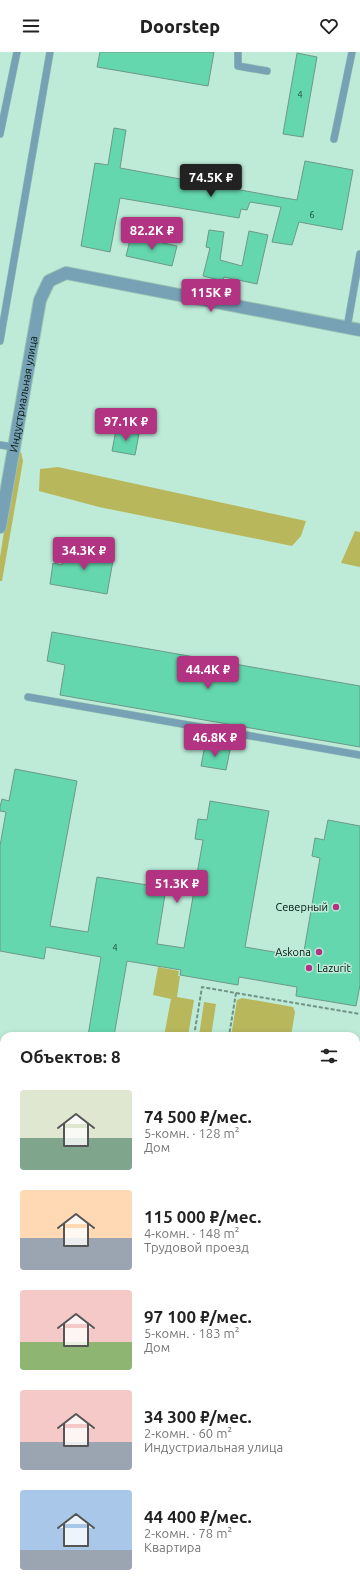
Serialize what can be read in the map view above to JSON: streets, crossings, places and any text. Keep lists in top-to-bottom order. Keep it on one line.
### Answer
{"streets":{"street":["Индустриальная улица"]},"places":["Северный","Askona","Lazurit"],"house_numbers":["4","6","4"],"page":{"header":"Doorstep","price":["74.5K ₽","82.2K ₽","115K ₽","97.1K ₽","34.3K ₽","44.4K ₽","46.8K ₽","51.3K ₽"],"heading":"Объектов: 8","list":[{"name":"74 500 ₽/мес.","note":"5-комн. · 128 m² · Дом"},{"name":"115 000 ₽/мес.","note":"4-комн. · 148 m² · Трудовой проезд"},{"name":"97 100 ₽/мес.","note":"5-комн. · 183 m² · Дом"},{"name":"34 300 ₽/мес.","note":"2-комн. · 60 m² · Индустриальная улица"},{"name":"44 400 ₽/мес.","note":"2-комн. · 78 m² · Квартира"}]}}
